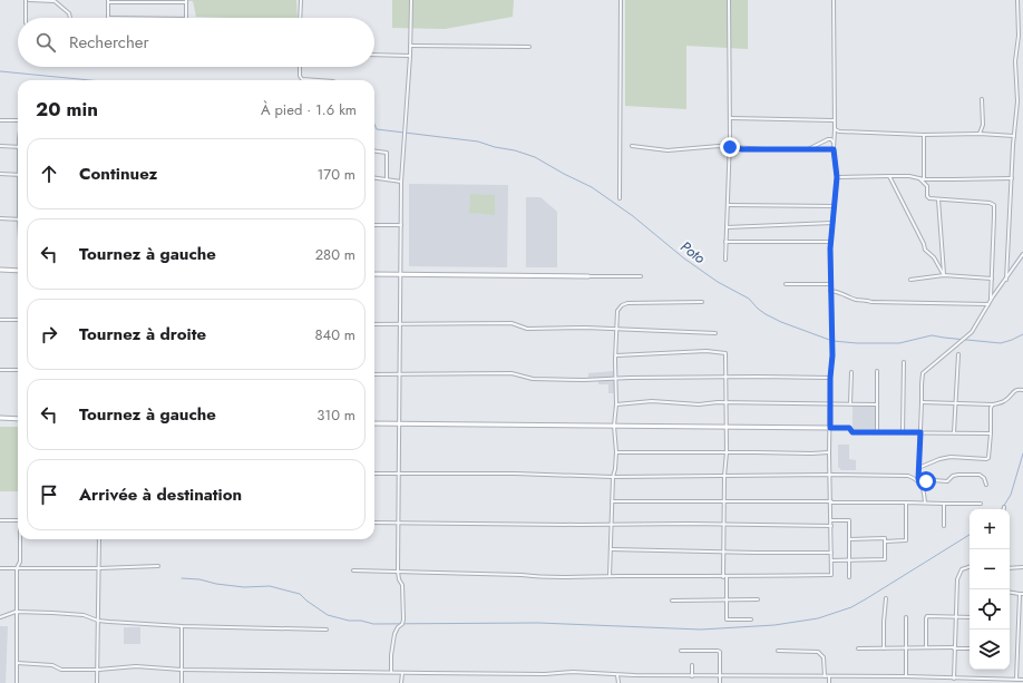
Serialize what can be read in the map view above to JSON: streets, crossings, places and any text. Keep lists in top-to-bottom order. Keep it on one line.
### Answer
{"water":["Poto"],"page":{"search":"Rechercher","heading":["20 min","À pied · 1.6 km"],"list":[["Continuez","170 m"],["Tournez à gauche","280 m"],["Tournez à droite","840 m"],["Tournez à gauche","310 m"],"Arrivée à destination"],"map_buttons":["+","−"]}}
